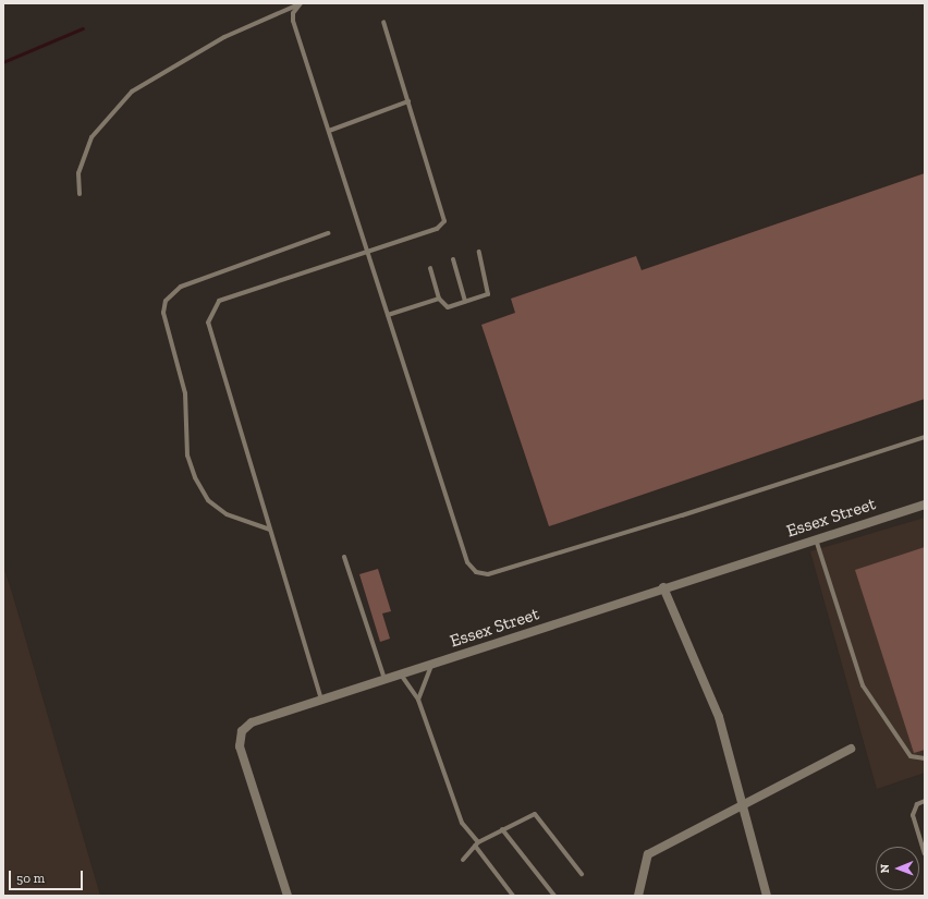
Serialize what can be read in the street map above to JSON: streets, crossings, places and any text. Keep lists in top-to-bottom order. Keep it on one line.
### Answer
{"streets":{"street":["Essex Street"]},"scale_bar":"50 m","north":"left"}
